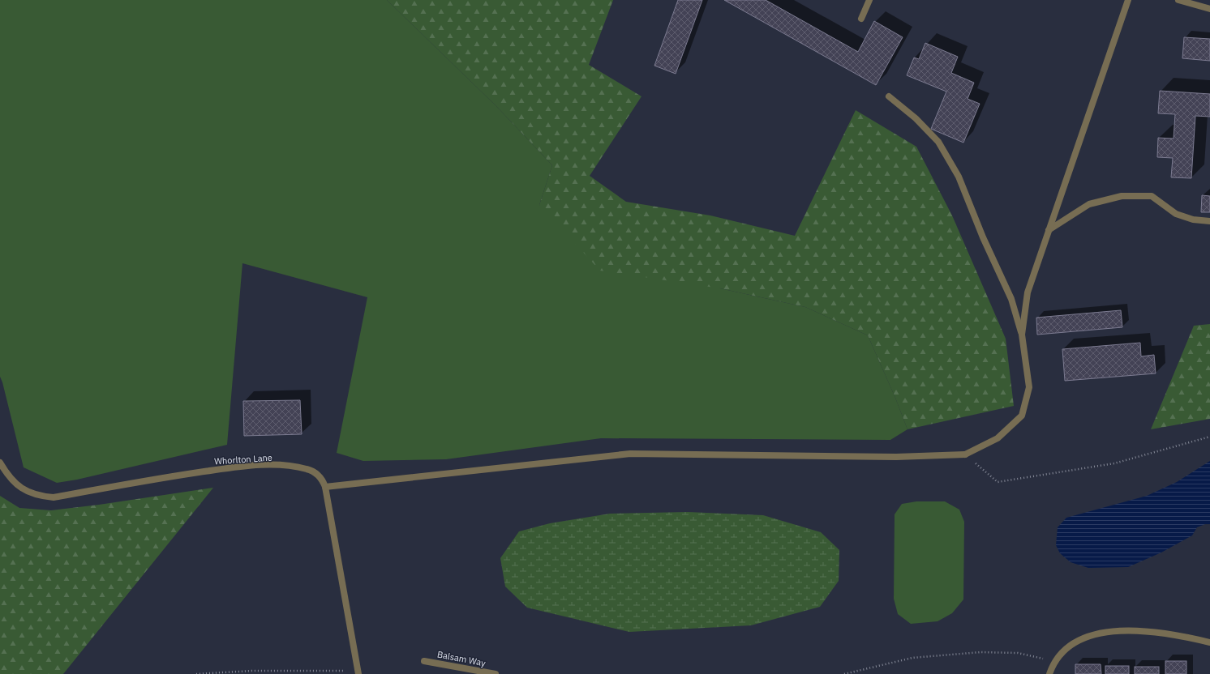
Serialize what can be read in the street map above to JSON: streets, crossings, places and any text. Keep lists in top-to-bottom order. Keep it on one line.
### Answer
{"streets":{"street":["Whorlton Lane","Balsam Way"]}}
